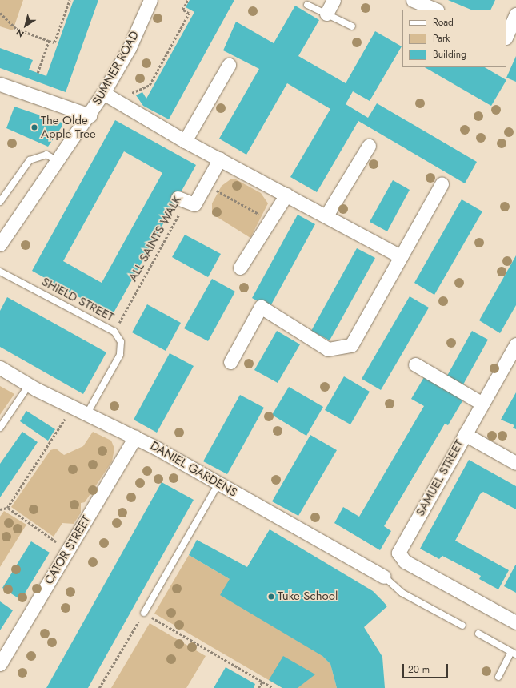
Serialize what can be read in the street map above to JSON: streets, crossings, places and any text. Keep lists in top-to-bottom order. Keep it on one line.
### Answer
{"streets":{"street":["SUMNER ROAD","DANIEL GARDENS","SAMUEL STREET","CATOR STREET"],"lane":["SHIELD STREET"],"path":["ALL SAINTS WALK"]},"crossings":[["ALL SAINTS WALK","SHIELD STREET"],["SHIELD STREET","DANIEL GARDENS"],["DANIEL GARDENS","CATOR STREET"]],"places":["The Olde Apple Tree","Tuke School"],"legend":["Road","Park","Building"],"scale_bar":"20 m","north":"bottom left"}
